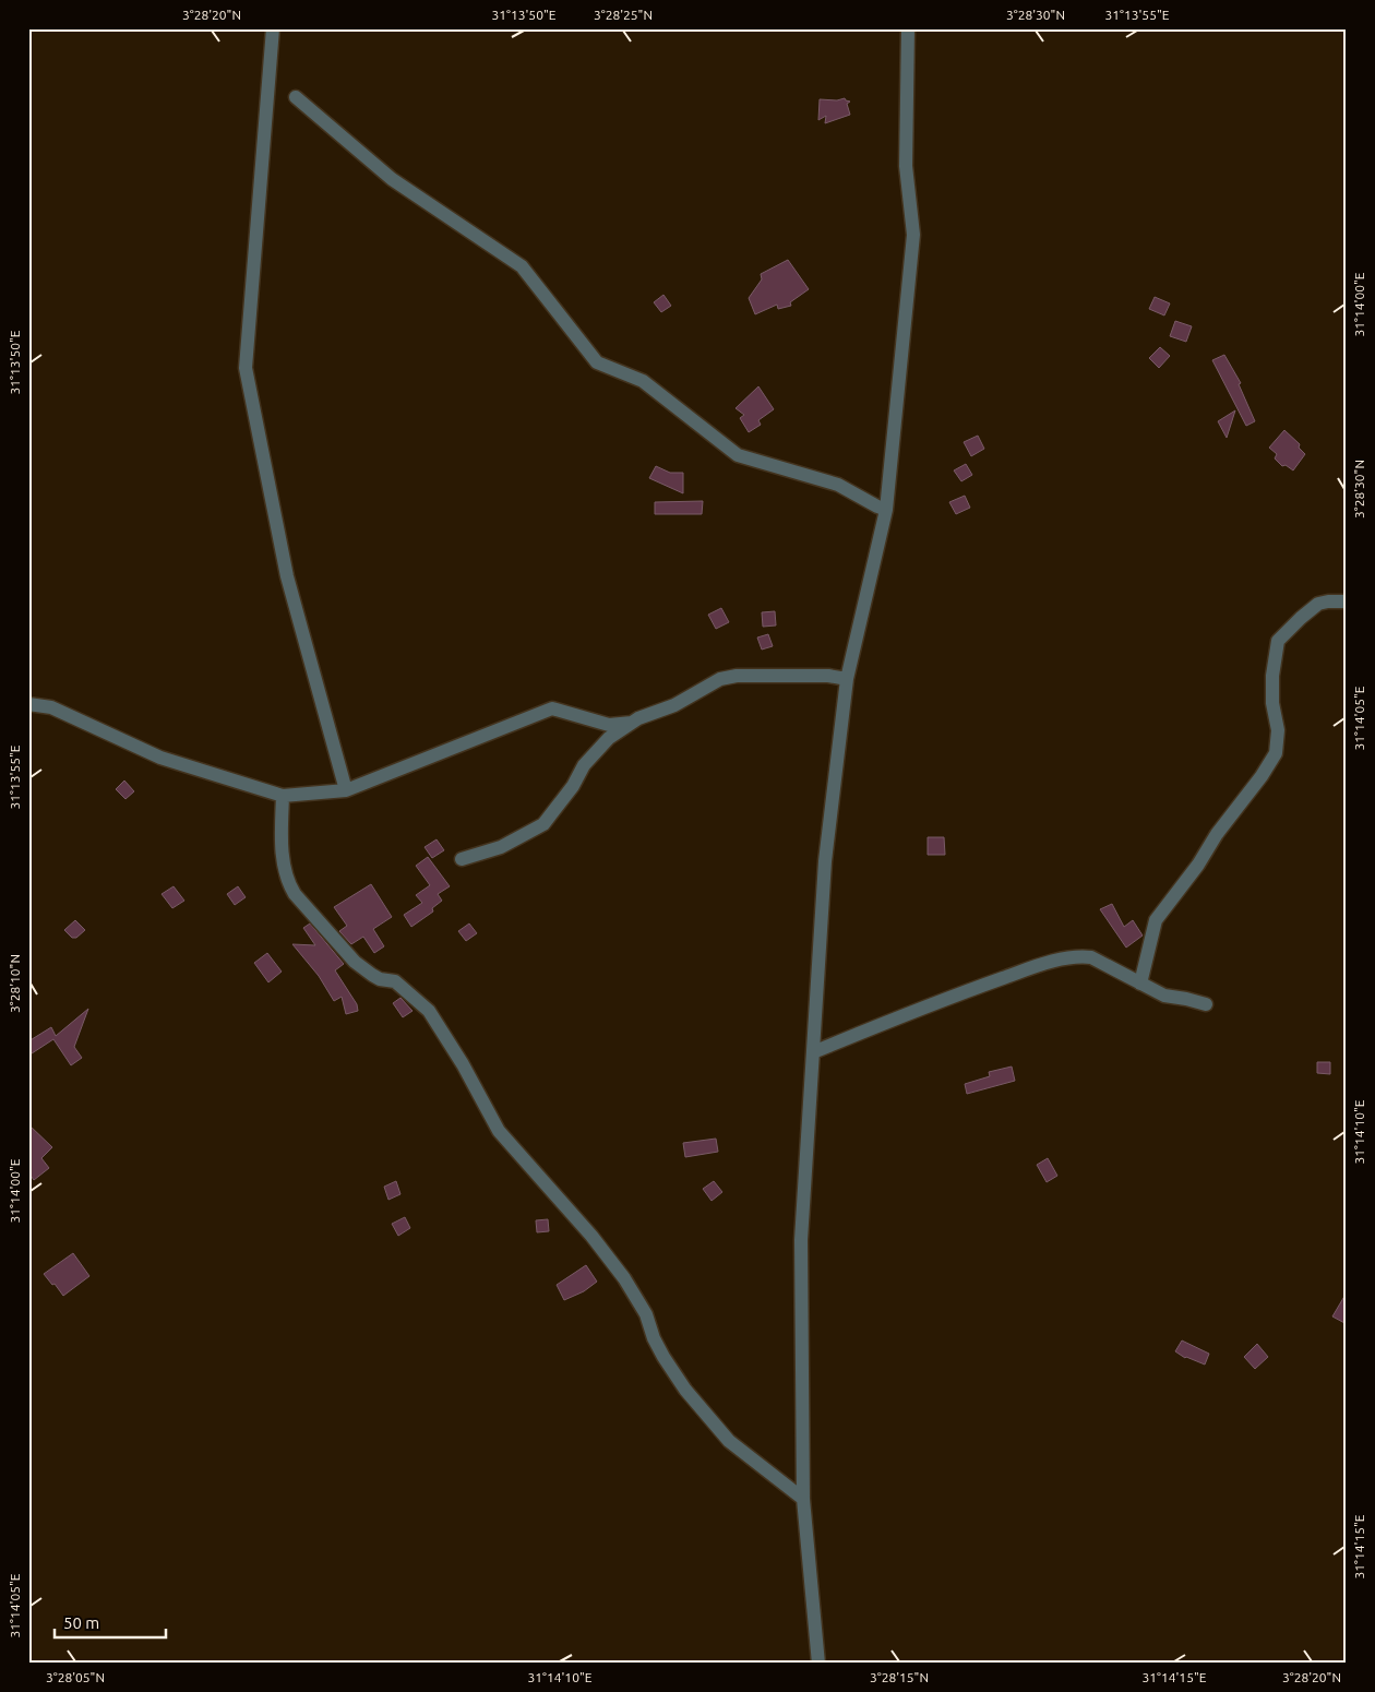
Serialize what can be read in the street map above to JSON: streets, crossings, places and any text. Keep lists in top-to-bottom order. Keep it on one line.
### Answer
{"scale_bar":"50 m","coordinates":["3°28'20\"N","31°13'50\"E","3°28'25\"N","3°28'30\"N","31°13'55\"E","31°14'00\"E","31°14'05\"E","3°28'10\"N","31°14'10\"E","31°14'15\"E","3°28'05\"N","3°28'15\"N"]}
